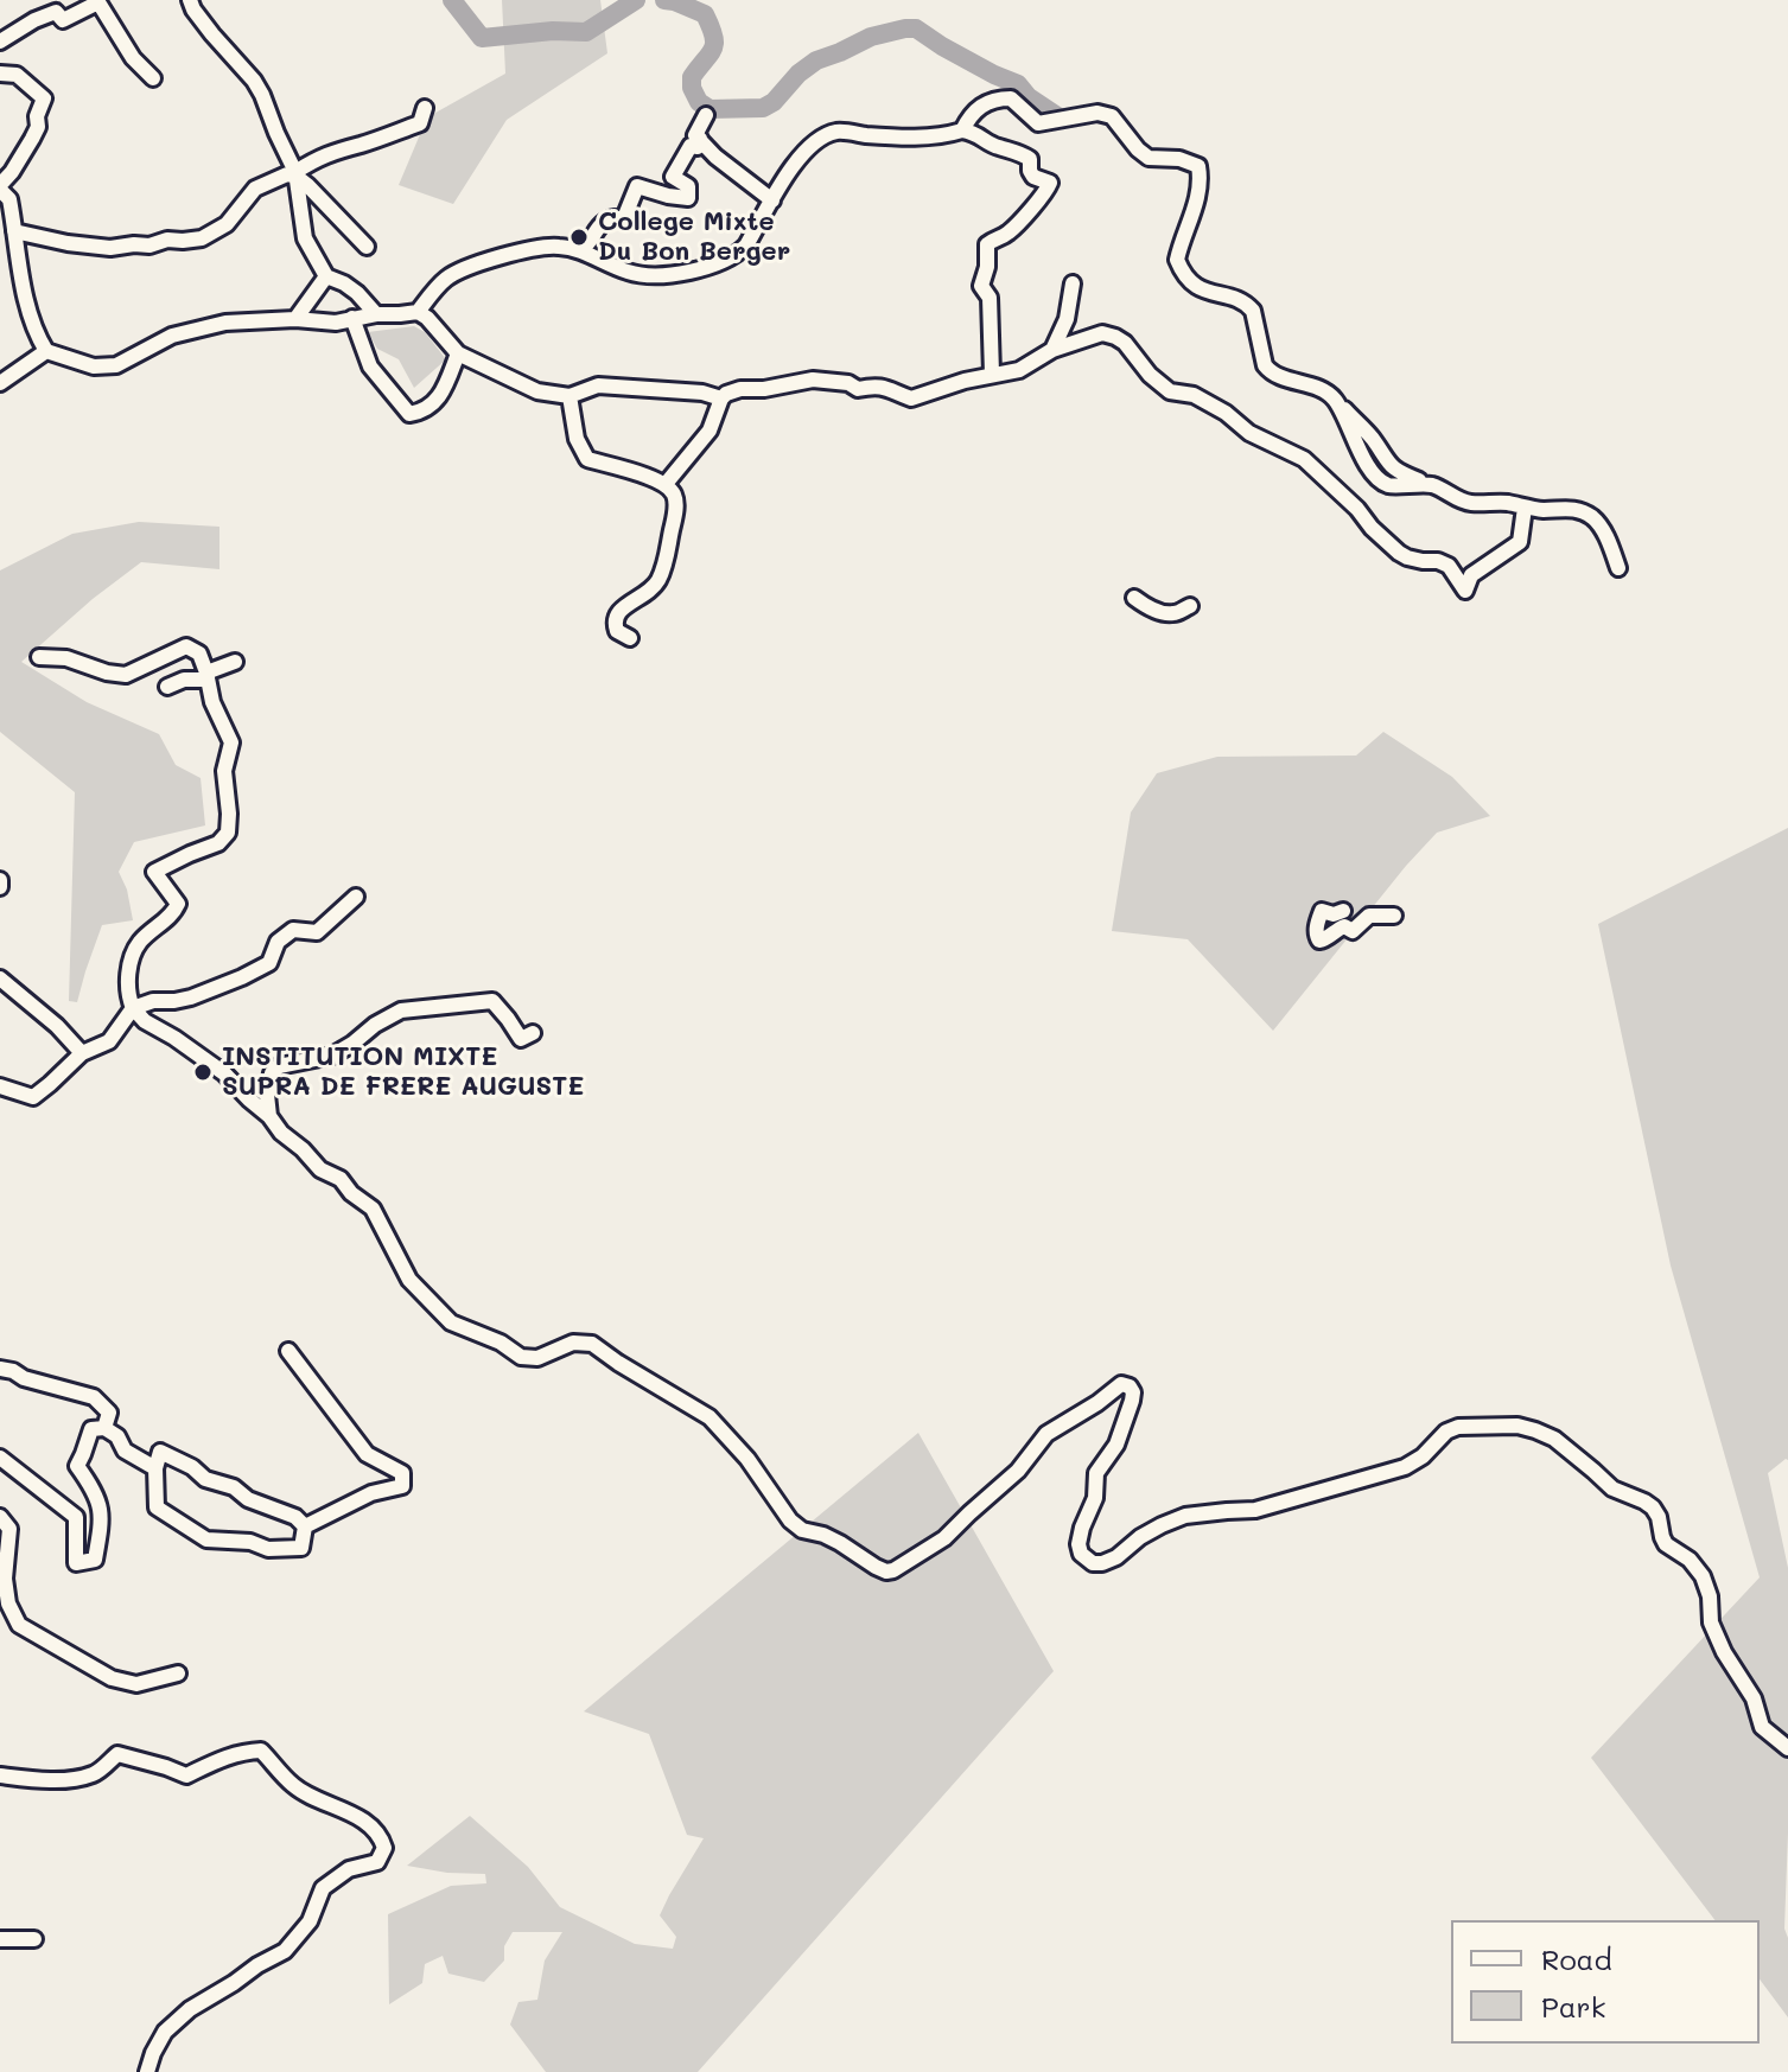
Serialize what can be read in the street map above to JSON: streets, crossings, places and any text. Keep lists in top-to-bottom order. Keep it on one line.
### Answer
{"places":["College Mixte Du Bon Berger","INSTITUTION MIXTE SUPRA DE FRERE AUGUSTE"],"legend":["Road","Park"]}
